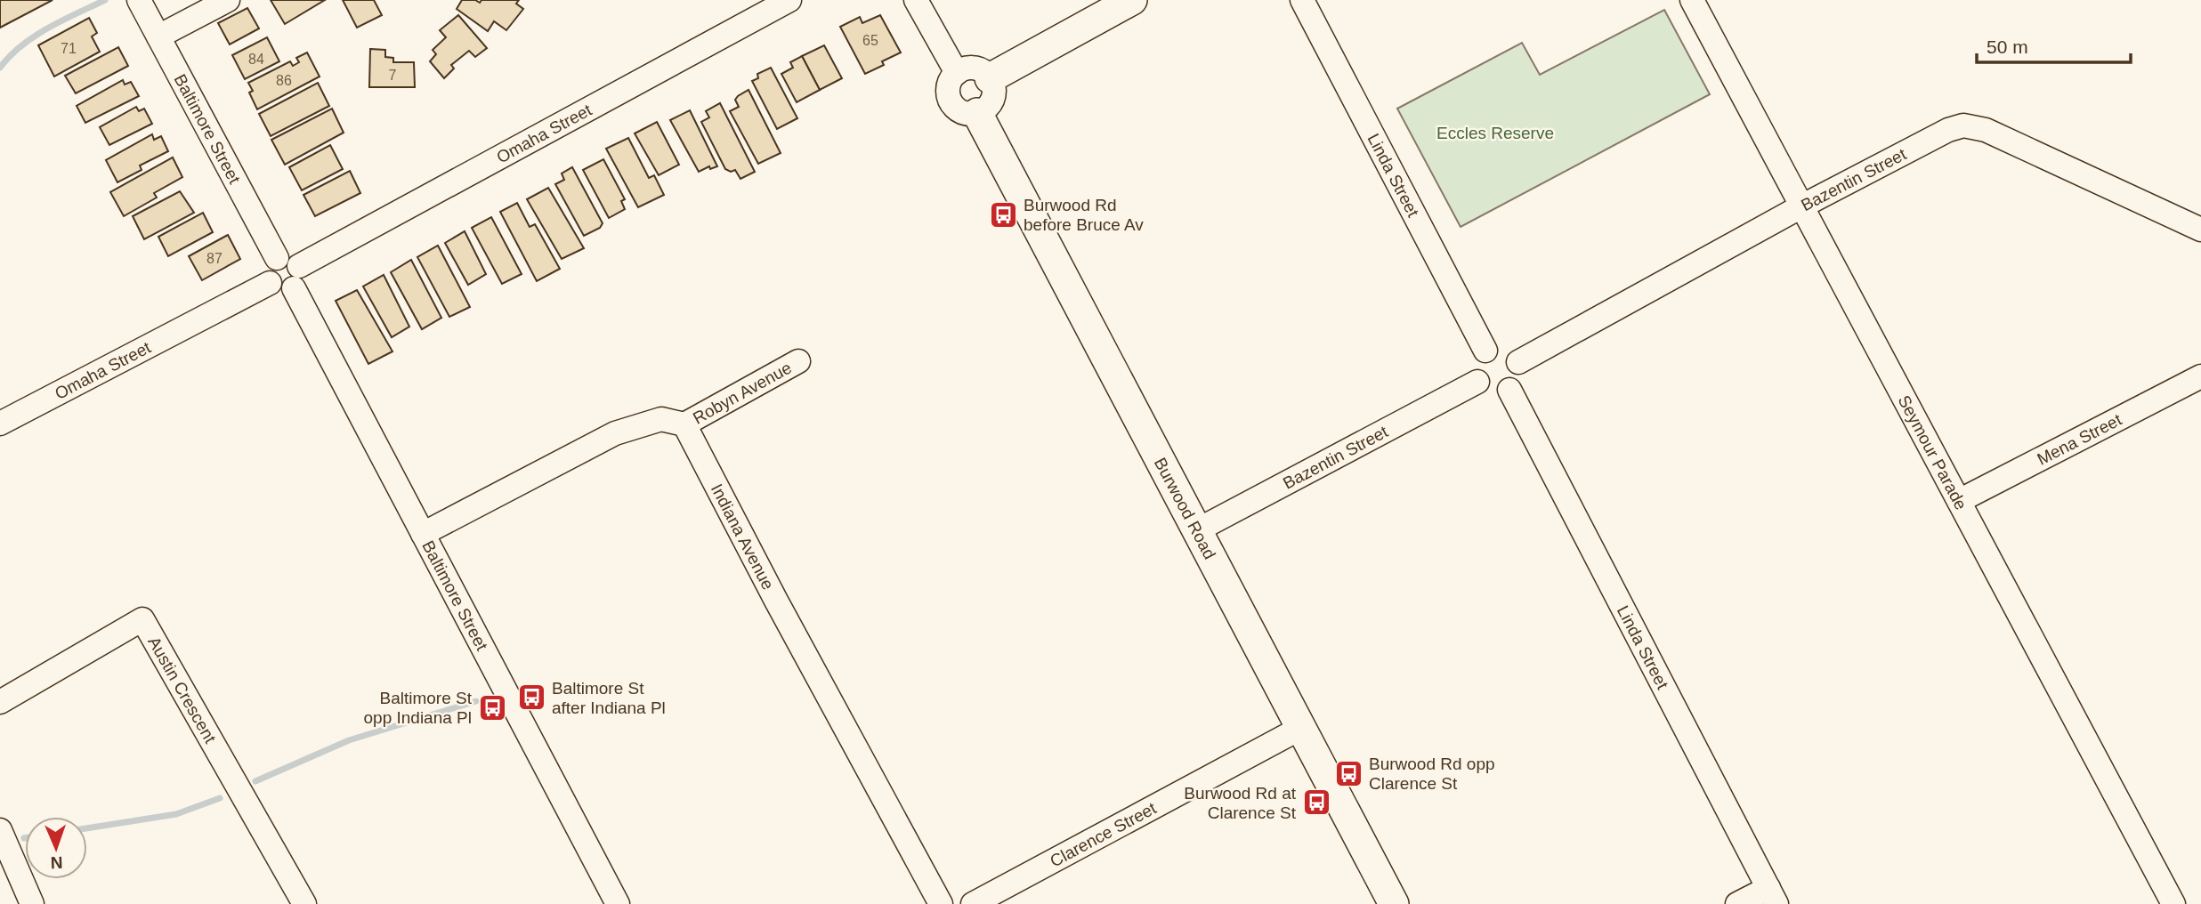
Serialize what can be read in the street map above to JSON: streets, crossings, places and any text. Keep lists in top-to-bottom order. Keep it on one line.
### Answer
{"streets":{"main road":["Burwood Road"],"street":["Baltimore Street","Omaha Street","Linda Street","Bazentin Street","Robyn Avenue","Mena Street","Seymour Parade","Indiana Avenue","Austin Crescent","Clarence Street"]},"crossings":[["Baltimore Street","Omaha Street"],["Linda Street","Bazentin Street"],["Bazentin Street","Seymour Parade"],["Bazentin Street","Burwood Road"],["Robyn Avenue","Indiana Avenue"],["Mena Street","Seymour Parade"],["Burwood Road","Clarence Street"]],"parks":["Eccles Reserve"],"places":{"bus stop":["Burwood Rd before Bruce Av","Baltimore St after Indiana Pl","Baltimore St opp Indiana Pl","Burwood Rd opp Clarence St","Burwood Rd at Clarence St"]},"house_numbers":["65","71","84","7","86","87"],"scale_bar":"50 m","north":"bottom"}
